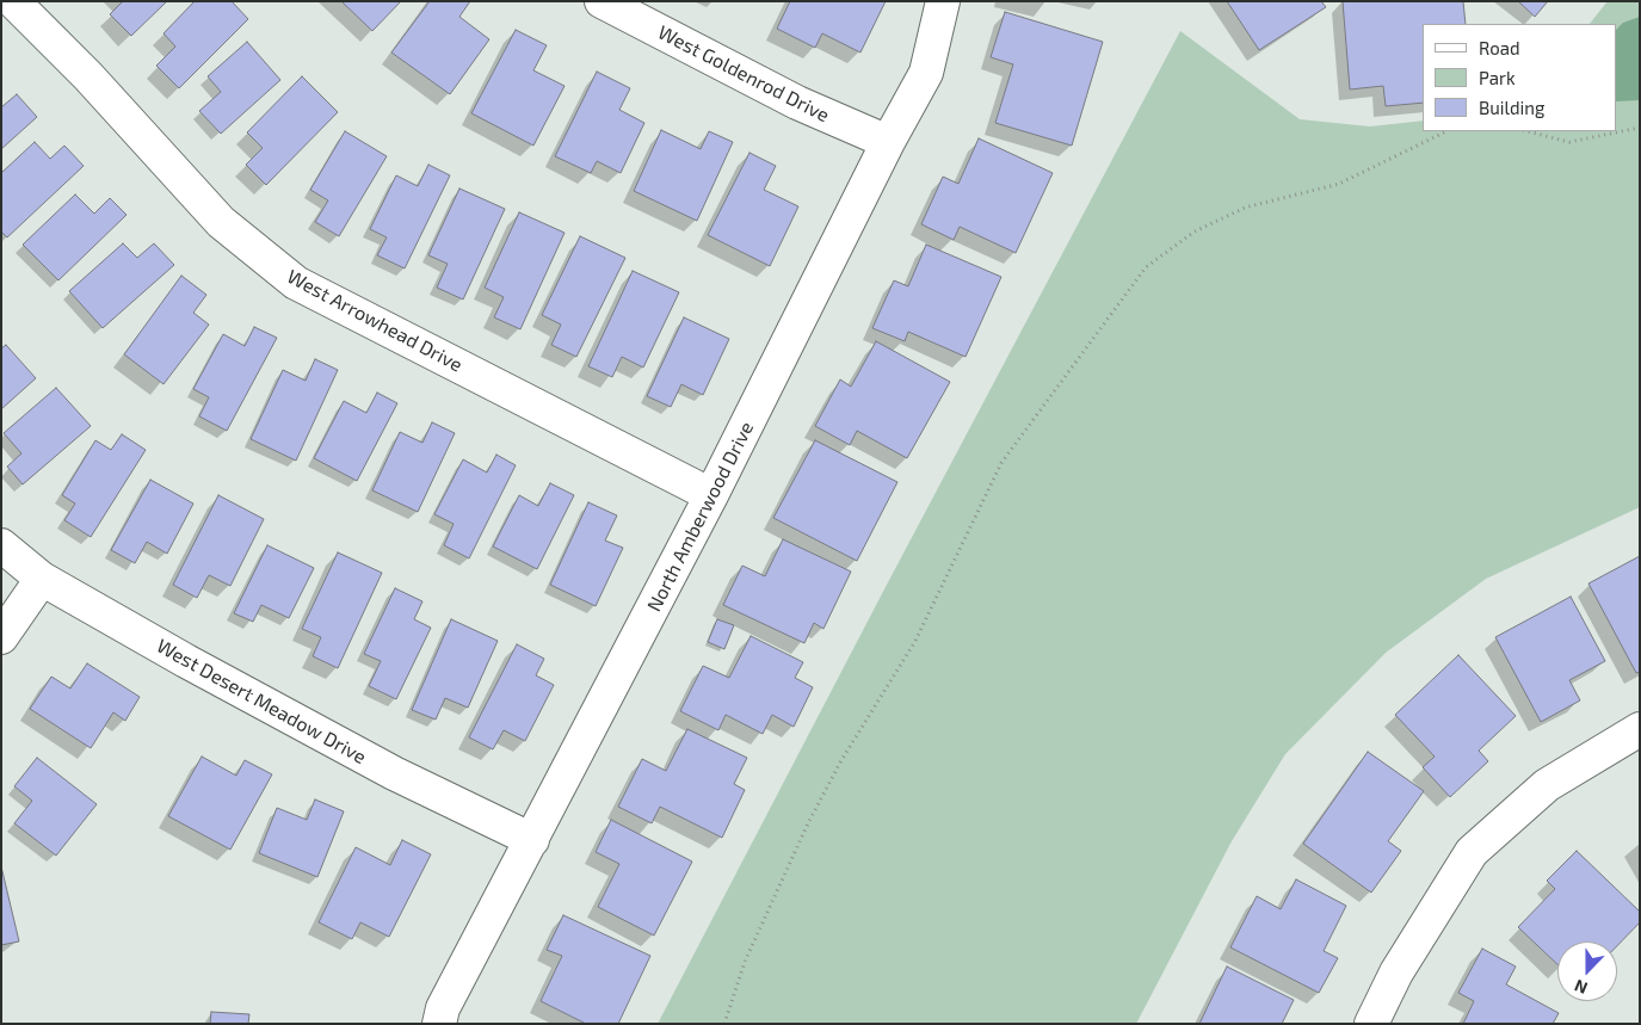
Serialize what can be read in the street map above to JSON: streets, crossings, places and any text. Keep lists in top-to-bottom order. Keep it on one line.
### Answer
{"streets":{"street":["West Goldenrod Drive","West Arrowhead Drive","North Amberwood Drive","West Desert Meadow Drive"]},"crossings":[["West Goldenrod Drive","North Amberwood Drive"],["West Arrowhead Drive","North Amberwood Drive"],["North Amberwood Drive","West Desert Meadow Drive"]],"legend":["Road","Park","Building"],"north":"bottom"}
